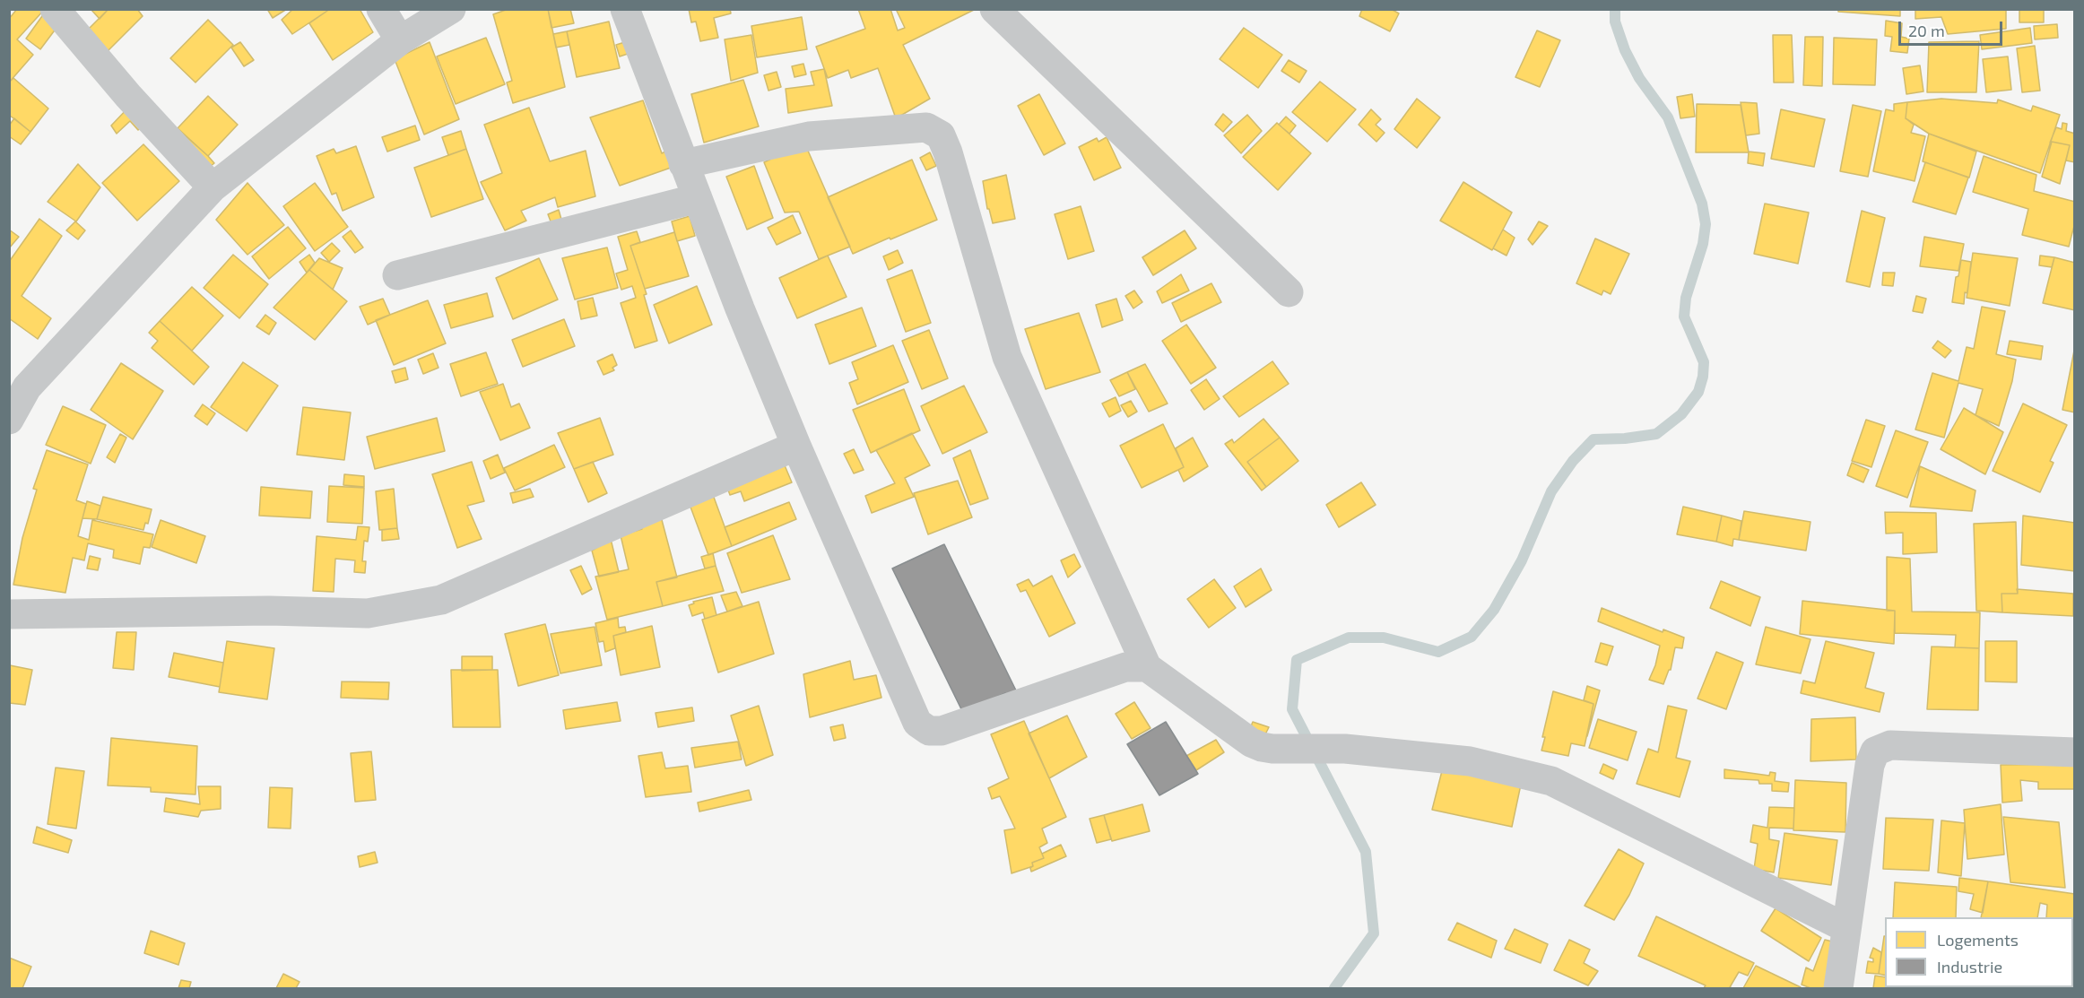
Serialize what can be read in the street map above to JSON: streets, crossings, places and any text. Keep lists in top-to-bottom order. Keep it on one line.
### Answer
{"legend":["Logements","Industrie"],"scale_bar":"20 m"}
